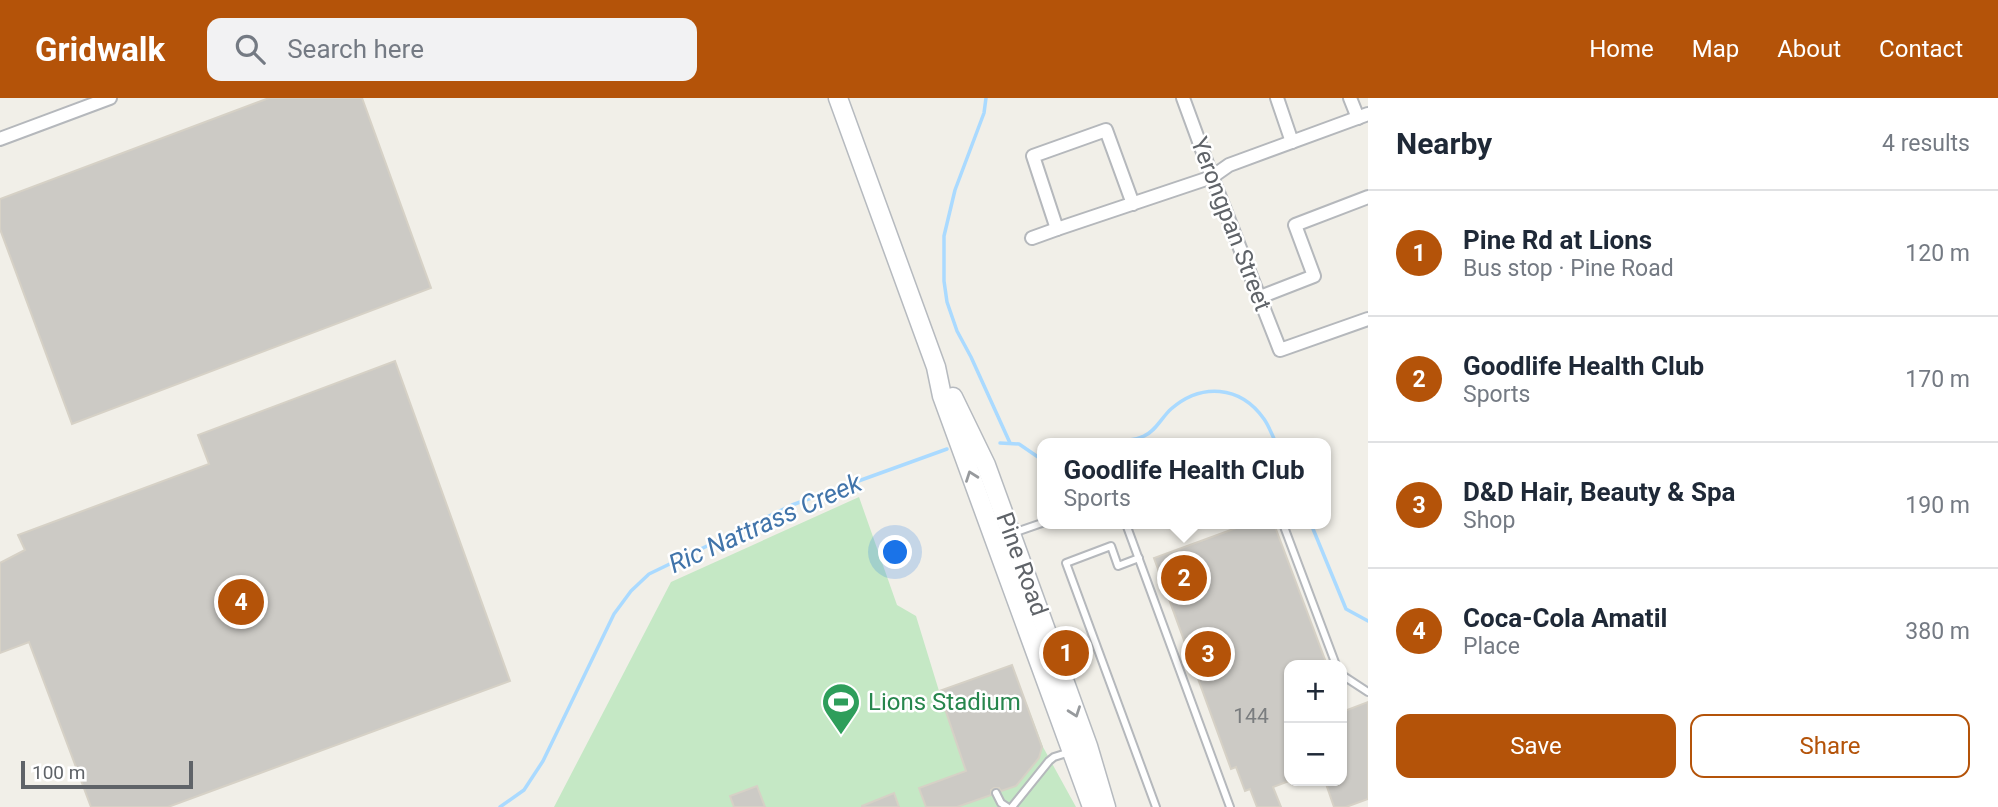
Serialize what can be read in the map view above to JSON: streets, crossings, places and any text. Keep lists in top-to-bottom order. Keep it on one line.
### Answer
{"streets":{"street":["Yerongpan Street","Pine Road"]},"water":["Ric Nattrass Creek"],"places":{"sports":["Lions Stadium"]},"house_numbers":["144"],"scale_bar":"100 m","page":{"header":"Gridwalk","search":"Search here","nav":["Home","Map","About","Contact"],"heading":["Nearby","4 results"],"list":[{"mark":"1","name":"Pine Rd at Lions","note":"Bus stop · Pine Road","value":"120 m"},{"mark":"2","name":"Goodlife Health Club","note":"Sports","value":"170 m"},{"mark":"3","name":"D&D Hair, Beauty & Spa","note":"Shop","value":"190 m"},{"mark":"4","name":"Coca-Cola Amatil","note":"Place","value":"380 m"}],"popup":["Goodlife Health Club","Sports"],"pins":["2","4","1","3"],"map_buttons":["+","−"],"buttons":["Save","Share"],"scale":"100 m"}}
